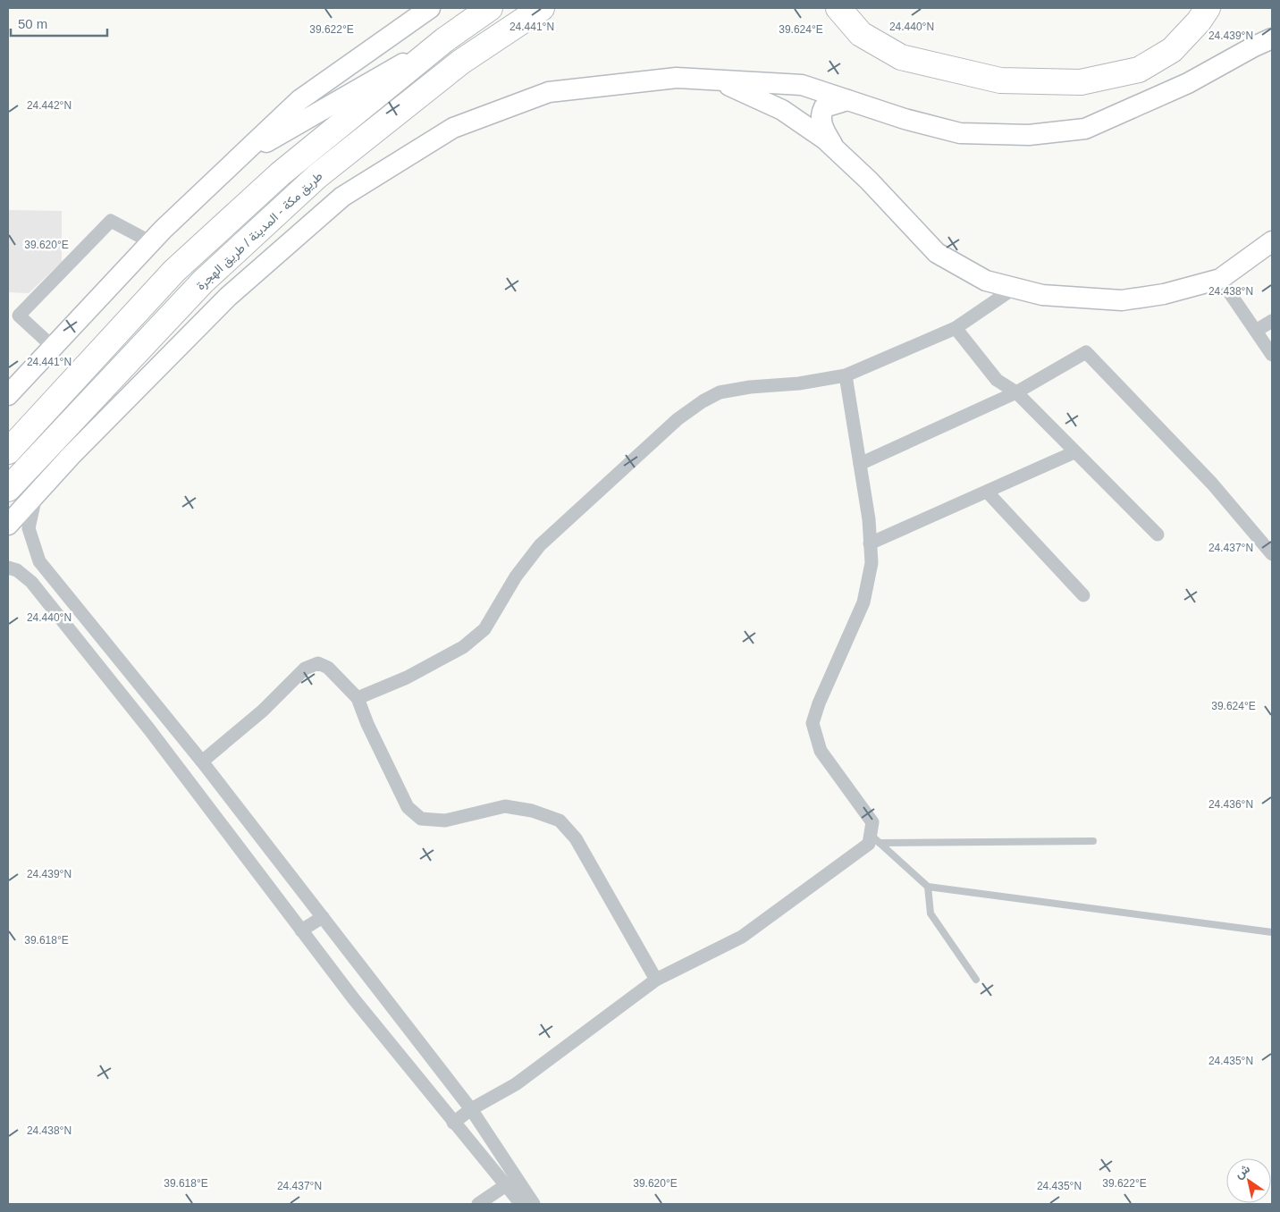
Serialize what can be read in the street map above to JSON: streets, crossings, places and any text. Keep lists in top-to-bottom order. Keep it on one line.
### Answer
{"streets":{"highway":["طريق مكة - المدينة / طريق الهجرة"]},"scale_bar":"50 m","north":"top left","coordinates":["24.441°N","24.440°N","39.622°E","39.624°E","24.439°N","24.442°N","39.620°E","24.438°N","24.437°N","24.436°N","39.618°E","24.435°N"]}
